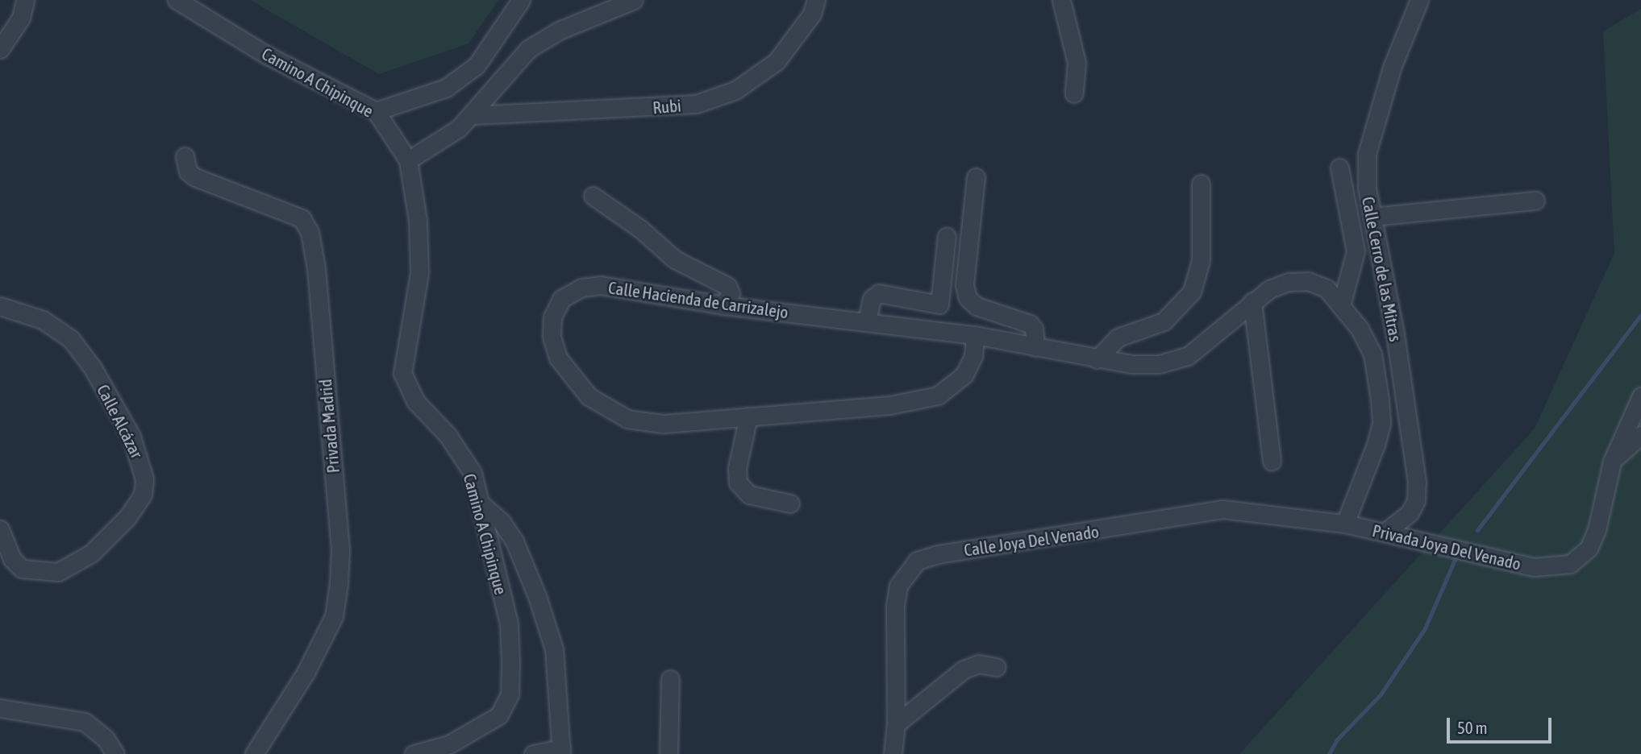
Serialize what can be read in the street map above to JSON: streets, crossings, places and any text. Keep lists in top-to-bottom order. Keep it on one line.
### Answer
{"streets":{"street":["Camino A Chipinque","Rubi","Calle Cerro de las Mitras","Calle Hacienda de Carrizalejo","Calle Alcázar","Privada Madrid","Calle Joya Del Venado","Privada Joya Del Venado"]},"crossings":[["Calle Cerro de las Mitras","Privada Joya Del Venado"],["Calle Hacienda de Carrizalejo","Calle Joya Del Venado"],["Calle Hacienda de Carrizalejo","Privada Joya Del Venado"],["Calle Joya Del Venado","Privada Joya Del Venado"]],"scale_bar":"50 m"}
